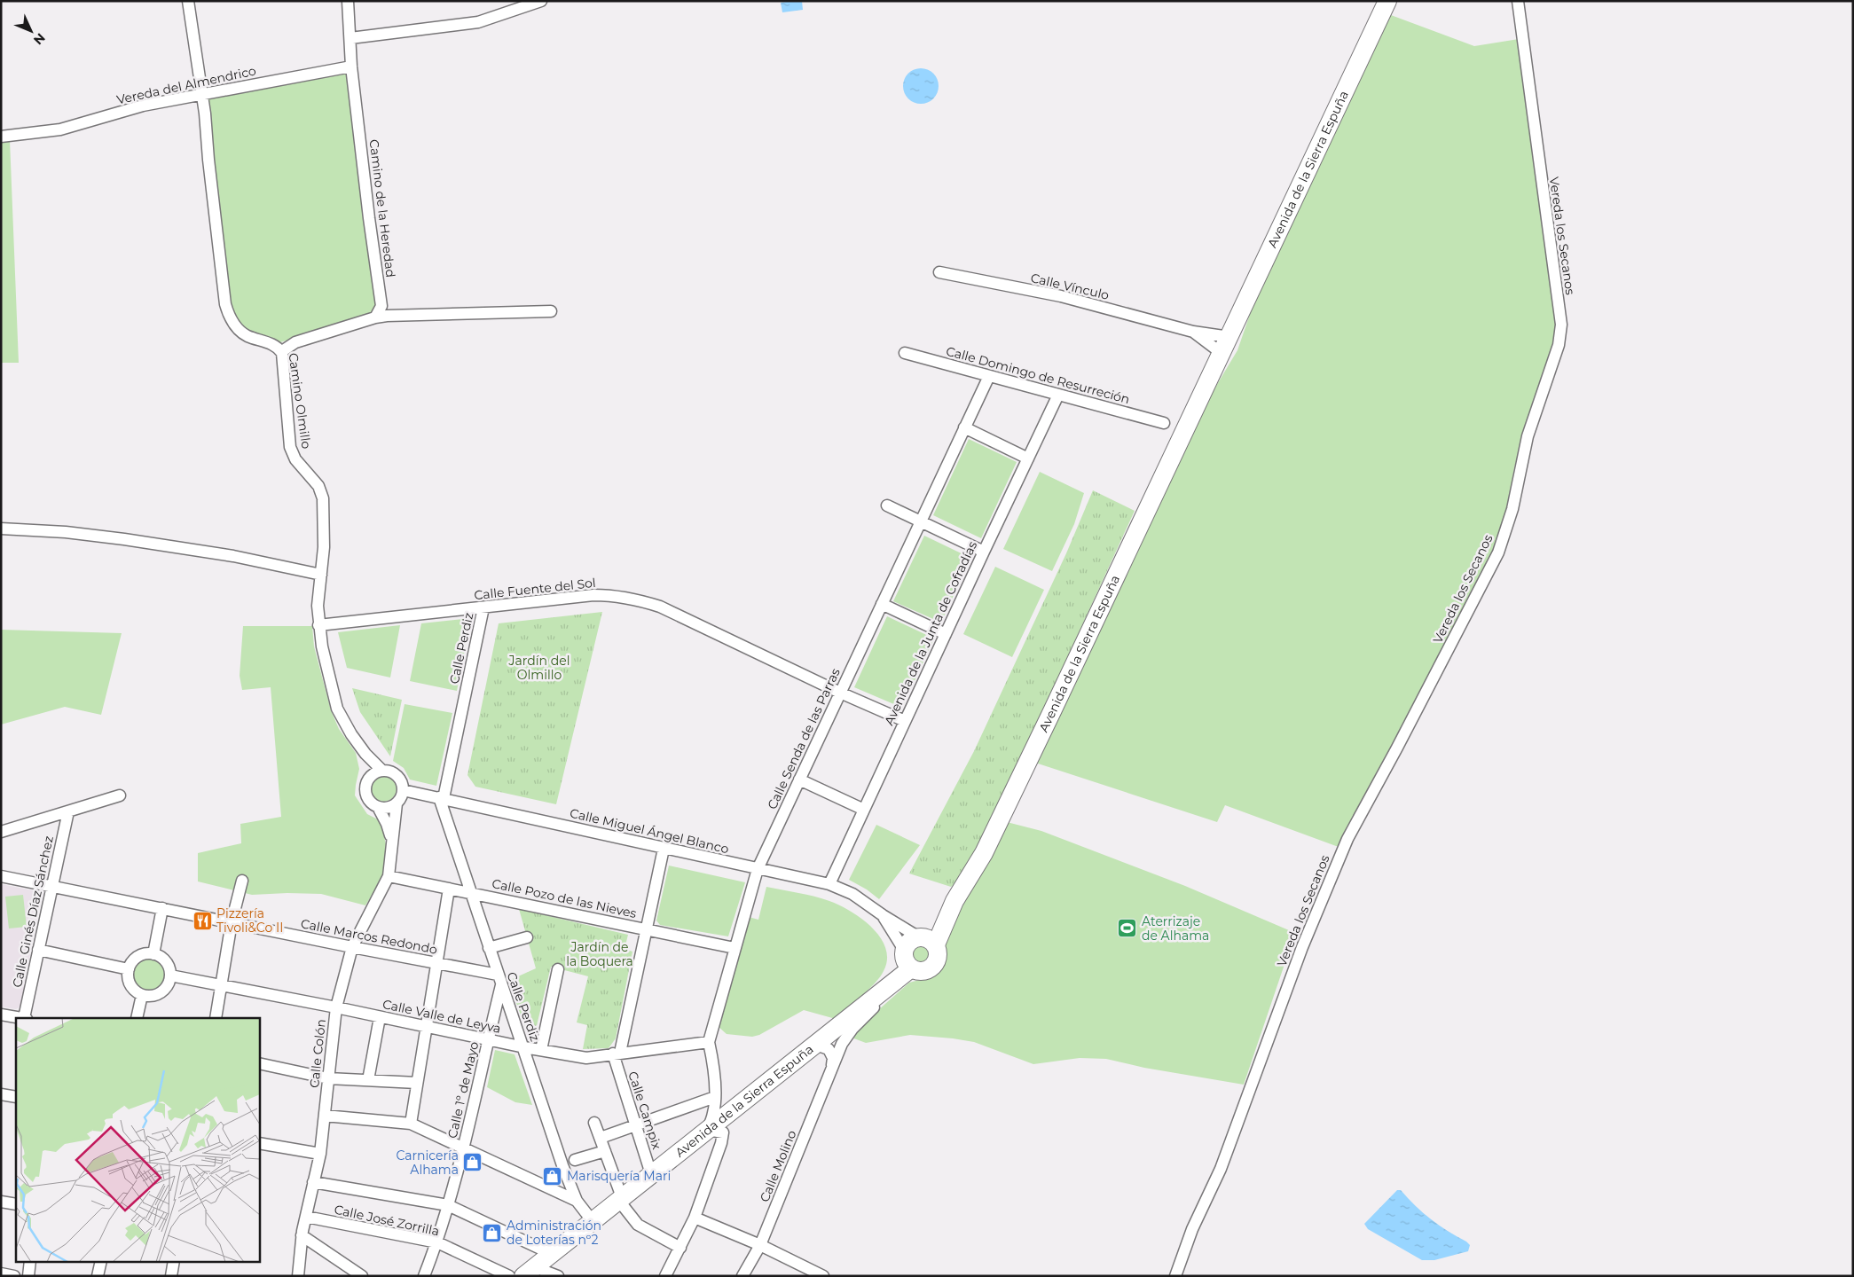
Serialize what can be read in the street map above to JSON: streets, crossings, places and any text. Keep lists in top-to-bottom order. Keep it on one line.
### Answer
{"streets":{"main road":["Avenida de la Sierra Espuña"],"street":["Vereda del Almendrico","Camino de la Heredad","Vereda los Secanos","Calle Vínculo","Calle Domingo de Resurreción","Camino Olmillo","Calle Fuente del Sol","Avenida de la Junta de Cofradías","Calle Perdiz","Calle Senda de las Parras","Calle Miguel Ángel Blanco","Calle Pozo de las Nieves","Calle Ginés Díaz Sánchez","Calle Marcos Redondo","Calle Valle de Leyva","Calle Colón","Calle 1º de Mayo","Calle Campix","Calle Molino","Calle José Zorrilla"]},"crossings":[["Vereda del Almendrico","Camino de la Heredad"],["Vereda del Almendrico","Camino Olmillo"],["Avenida de la Sierra Espuña","Calle Vínculo"],["Avenida de la Sierra Espuña","Calle Perdiz"],["Avenida de la Sierra Espuña","Calle Senda de las Parras"],["Avenida de la Sierra Espuña","Calle Miguel Ángel Blanco"],["Avenida de la Sierra Espuña","Calle Campix"],["Avenida de la Sierra Espuña","Calle Molino"],["Calle Domingo de Resurreción","Avenida de la Junta de Cofradías"],["Calle Domingo de Resurreción","Calle Senda de las Parras"],["Camino Olmillo","Calle Fuente del Sol"],["Camino Olmillo","Calle Miguel Ángel Blanco"],["Camino Olmillo","Calle Colón"],["Calle Fuente del Sol","Avenida de la Junta de Cofradías"],["Calle Fuente del Sol","Calle Perdiz"],["Calle Fuente del Sol","Calle Senda de las Parras"],["Avenida de la Junta de Cofradías","Calle Miguel Ángel Blanco"],["Calle Perdiz","Calle Miguel Ángel Blanco"],["Calle Perdiz","Calle Pozo de las Nieves"],["Calle Perdiz","Calle Marcos Redondo"],["Calle Perdiz","Calle Valle de Leyva"],["Calle Perdiz","Calle 1º de Mayo"],["Calle Senda de las Parras","Calle Miguel Ángel Blanco"],["Calle Senda de las Parras","Calle Pozo de las Nieves"],["Calle Senda de las Parras","Calle Valle de Leyva"],["Calle Miguel Ángel Blanco","Calle Colón"],["Calle Miguel Ángel Blanco","Calle Campix"],["Calle Miguel Ángel Blanco","Calle Molino"],["Calle Pozo de las Nieves","Calle Colón"],["Calle Pozo de las Nieves","Calle Campix"],["Calle Ginés Díaz Sánchez","Calle Marcos Redondo"],["Calle Marcos Redondo","Calle Colón"],["Calle Marcos Redondo","Calle 1º de Mayo"],["Calle Valle de Leyva","Calle Colón"],["Calle Valle de Leyva","Calle 1º de Mayo"],["Calle Valle de Leyva","Calle Campix"],["Calle Colón","Calle José Zorrilla"],["Calle 1º de Mayo","Calle José Zorrilla"]],"parks":["Jardín del Olmillo","Jardín de la Boquera"],"places":{"restaurant":["Pizzería Tivoli&Co II"],"sports":["Aterrizaje de Alhama"],"shop":["Carnicería Alhama","Marisquería Mari","Administración de Loterías nº2"]},"north":"bottom right"}
